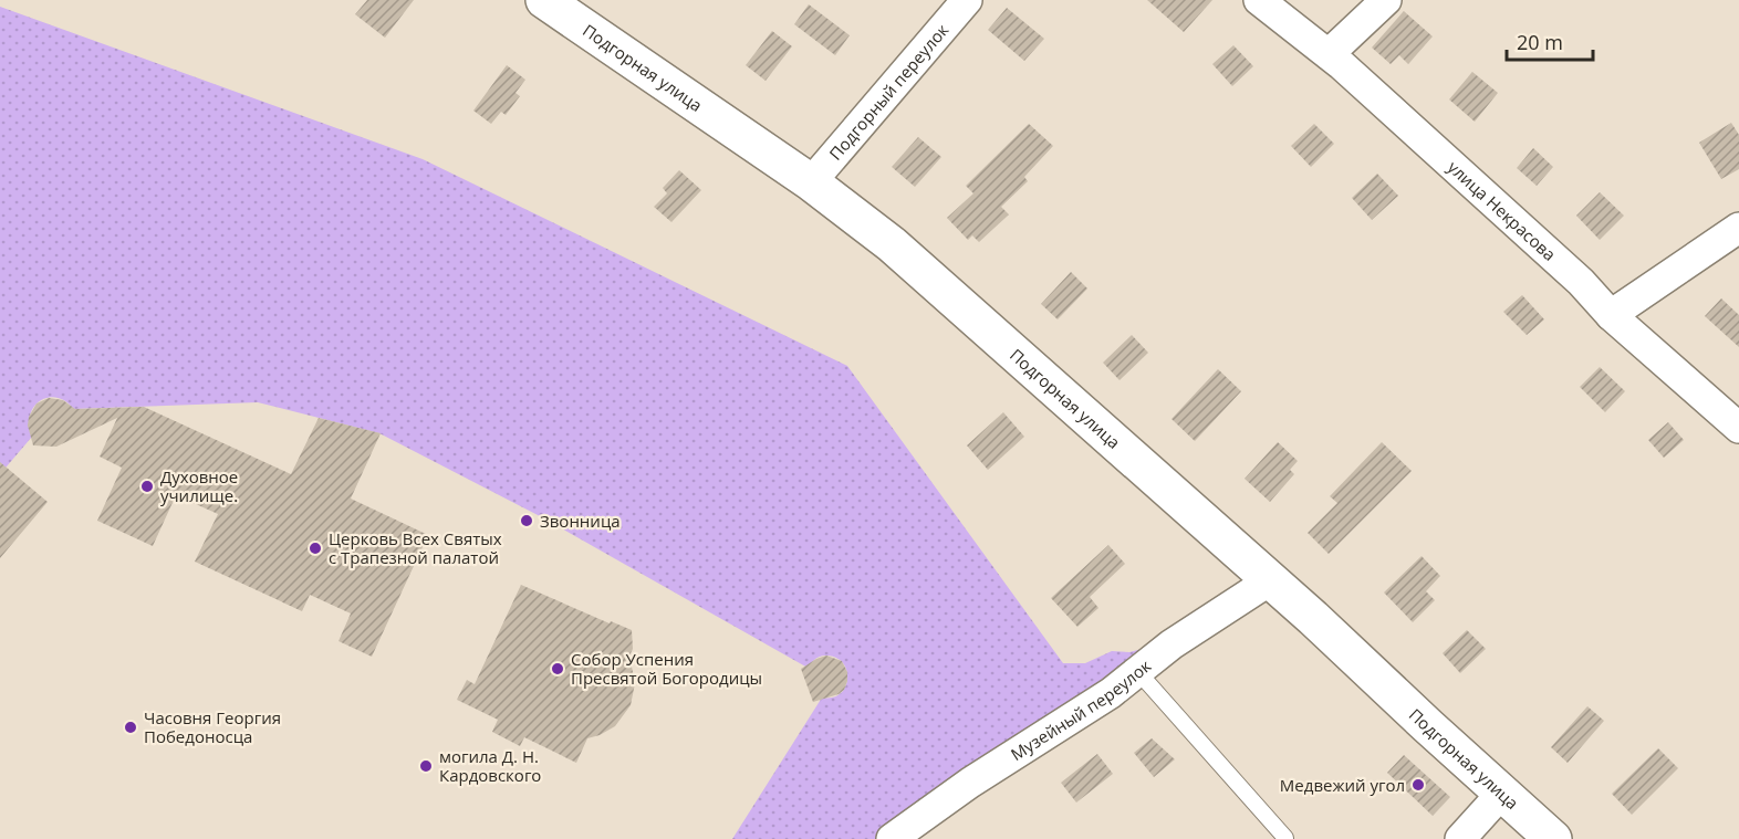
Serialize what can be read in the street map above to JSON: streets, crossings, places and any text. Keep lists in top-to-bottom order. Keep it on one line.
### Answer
{"streets":{"main road":["Подгорная улица"],"street":["Подгорный переулок","улица Некрасова","Музейный переулок"]},"crossings":[["Подгорная улица","Подгорный переулок"],["Подгорная улица","Музейный переулок"]],"places":["Духовное училище.","Звонница","Церковь Всех Святых с Трапезной палатой","Собор Успения Пресвятой Богородицы","Часовня Георгия Победоносца","могила Д. Н. Кардовского","Медвежий угол"],"scale_bar":"20 m"}
